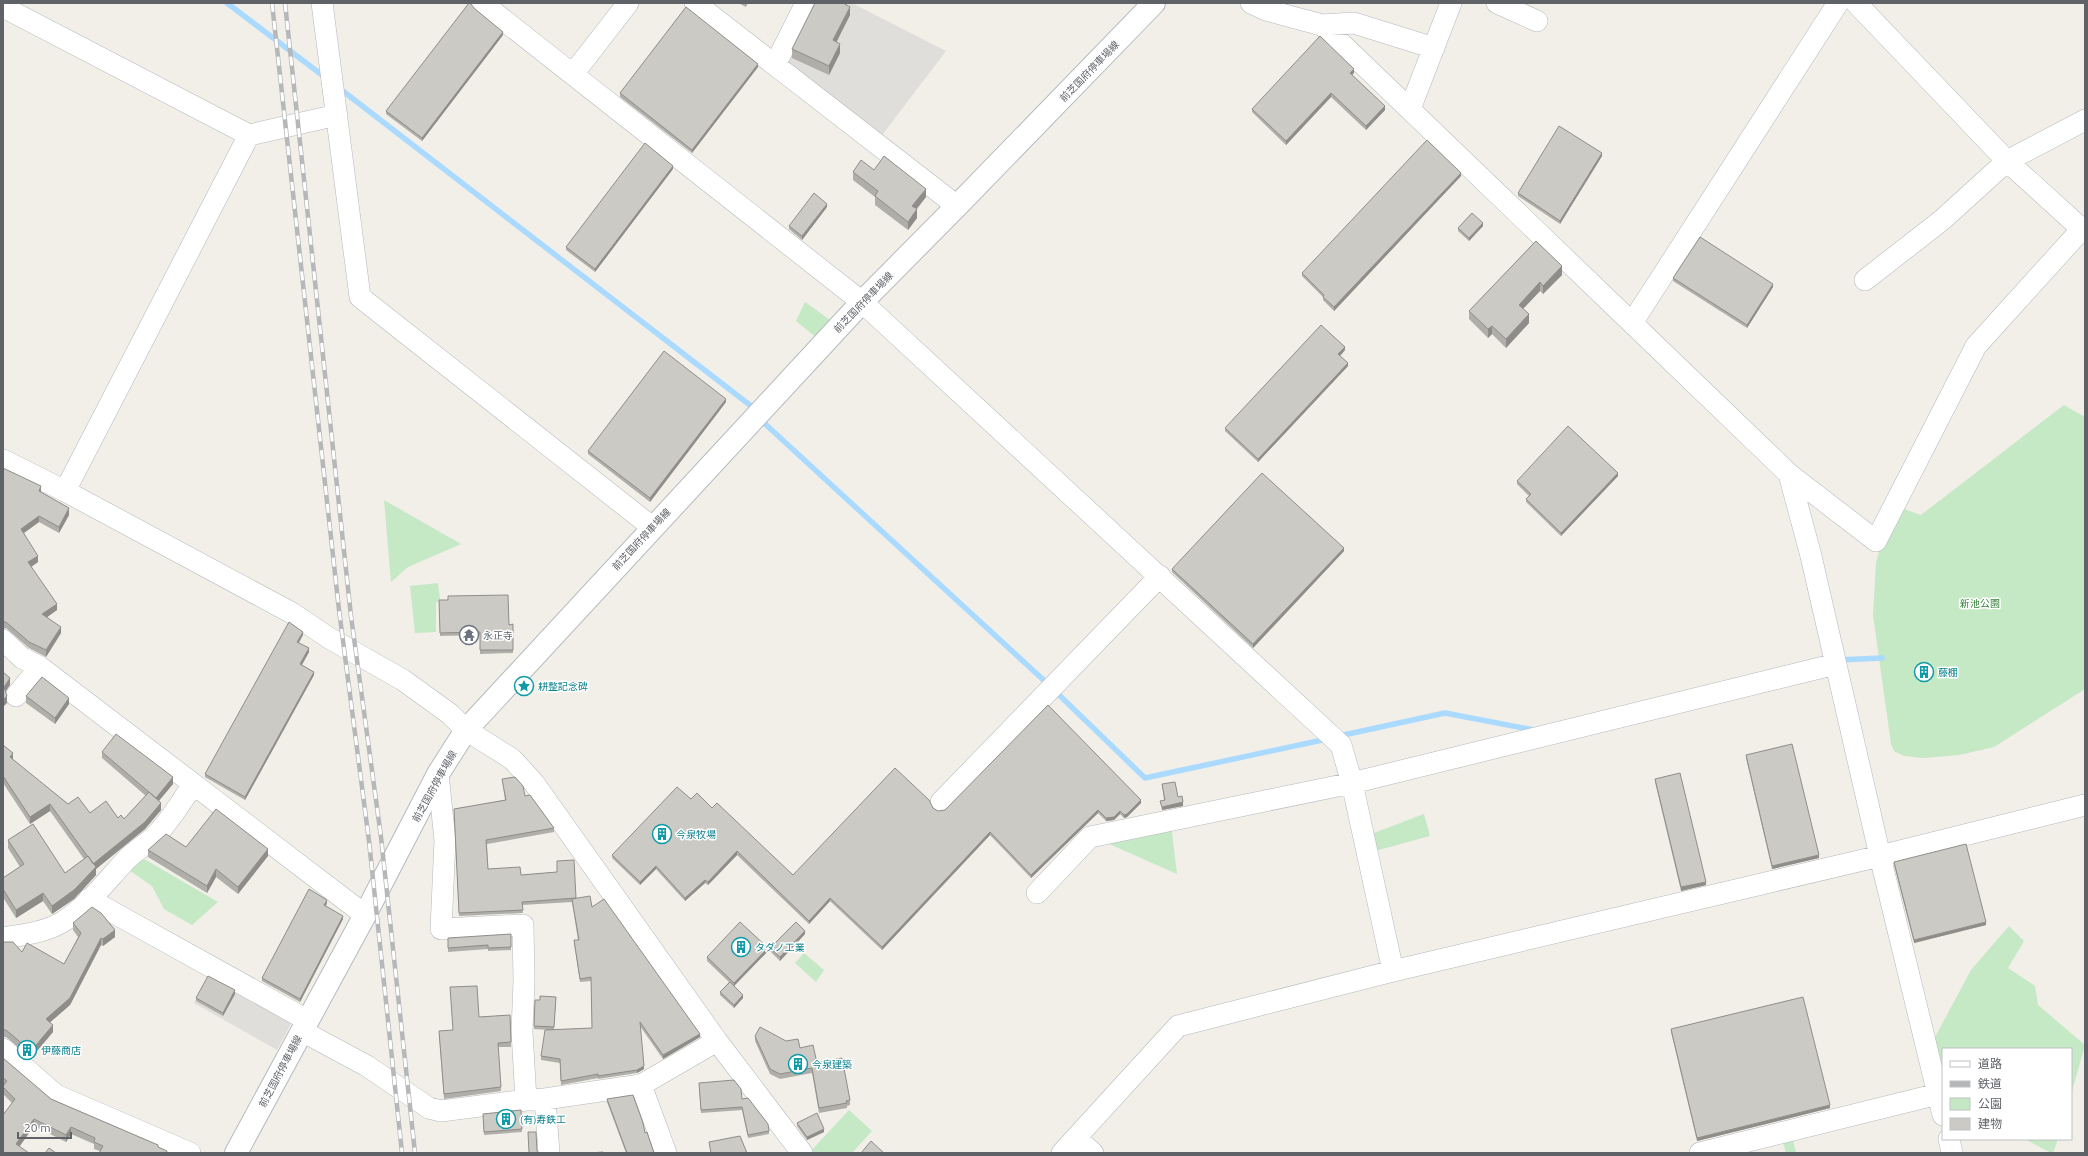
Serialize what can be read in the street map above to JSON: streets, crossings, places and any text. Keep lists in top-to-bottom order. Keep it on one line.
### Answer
{"streets":{"main road":["前芝国府停車場線"]},"parks":["新池公園"],"places":{"temple":["永正寺"],"building":["藤棚","今泉牧場","タダノ工業","伊藤商店","今泉建築","(有)寿鉄工"],"place":["耕整記念碑"]},"legend":["道路","鉄道","公園","建物"],"scale_bar":"20 m"}
